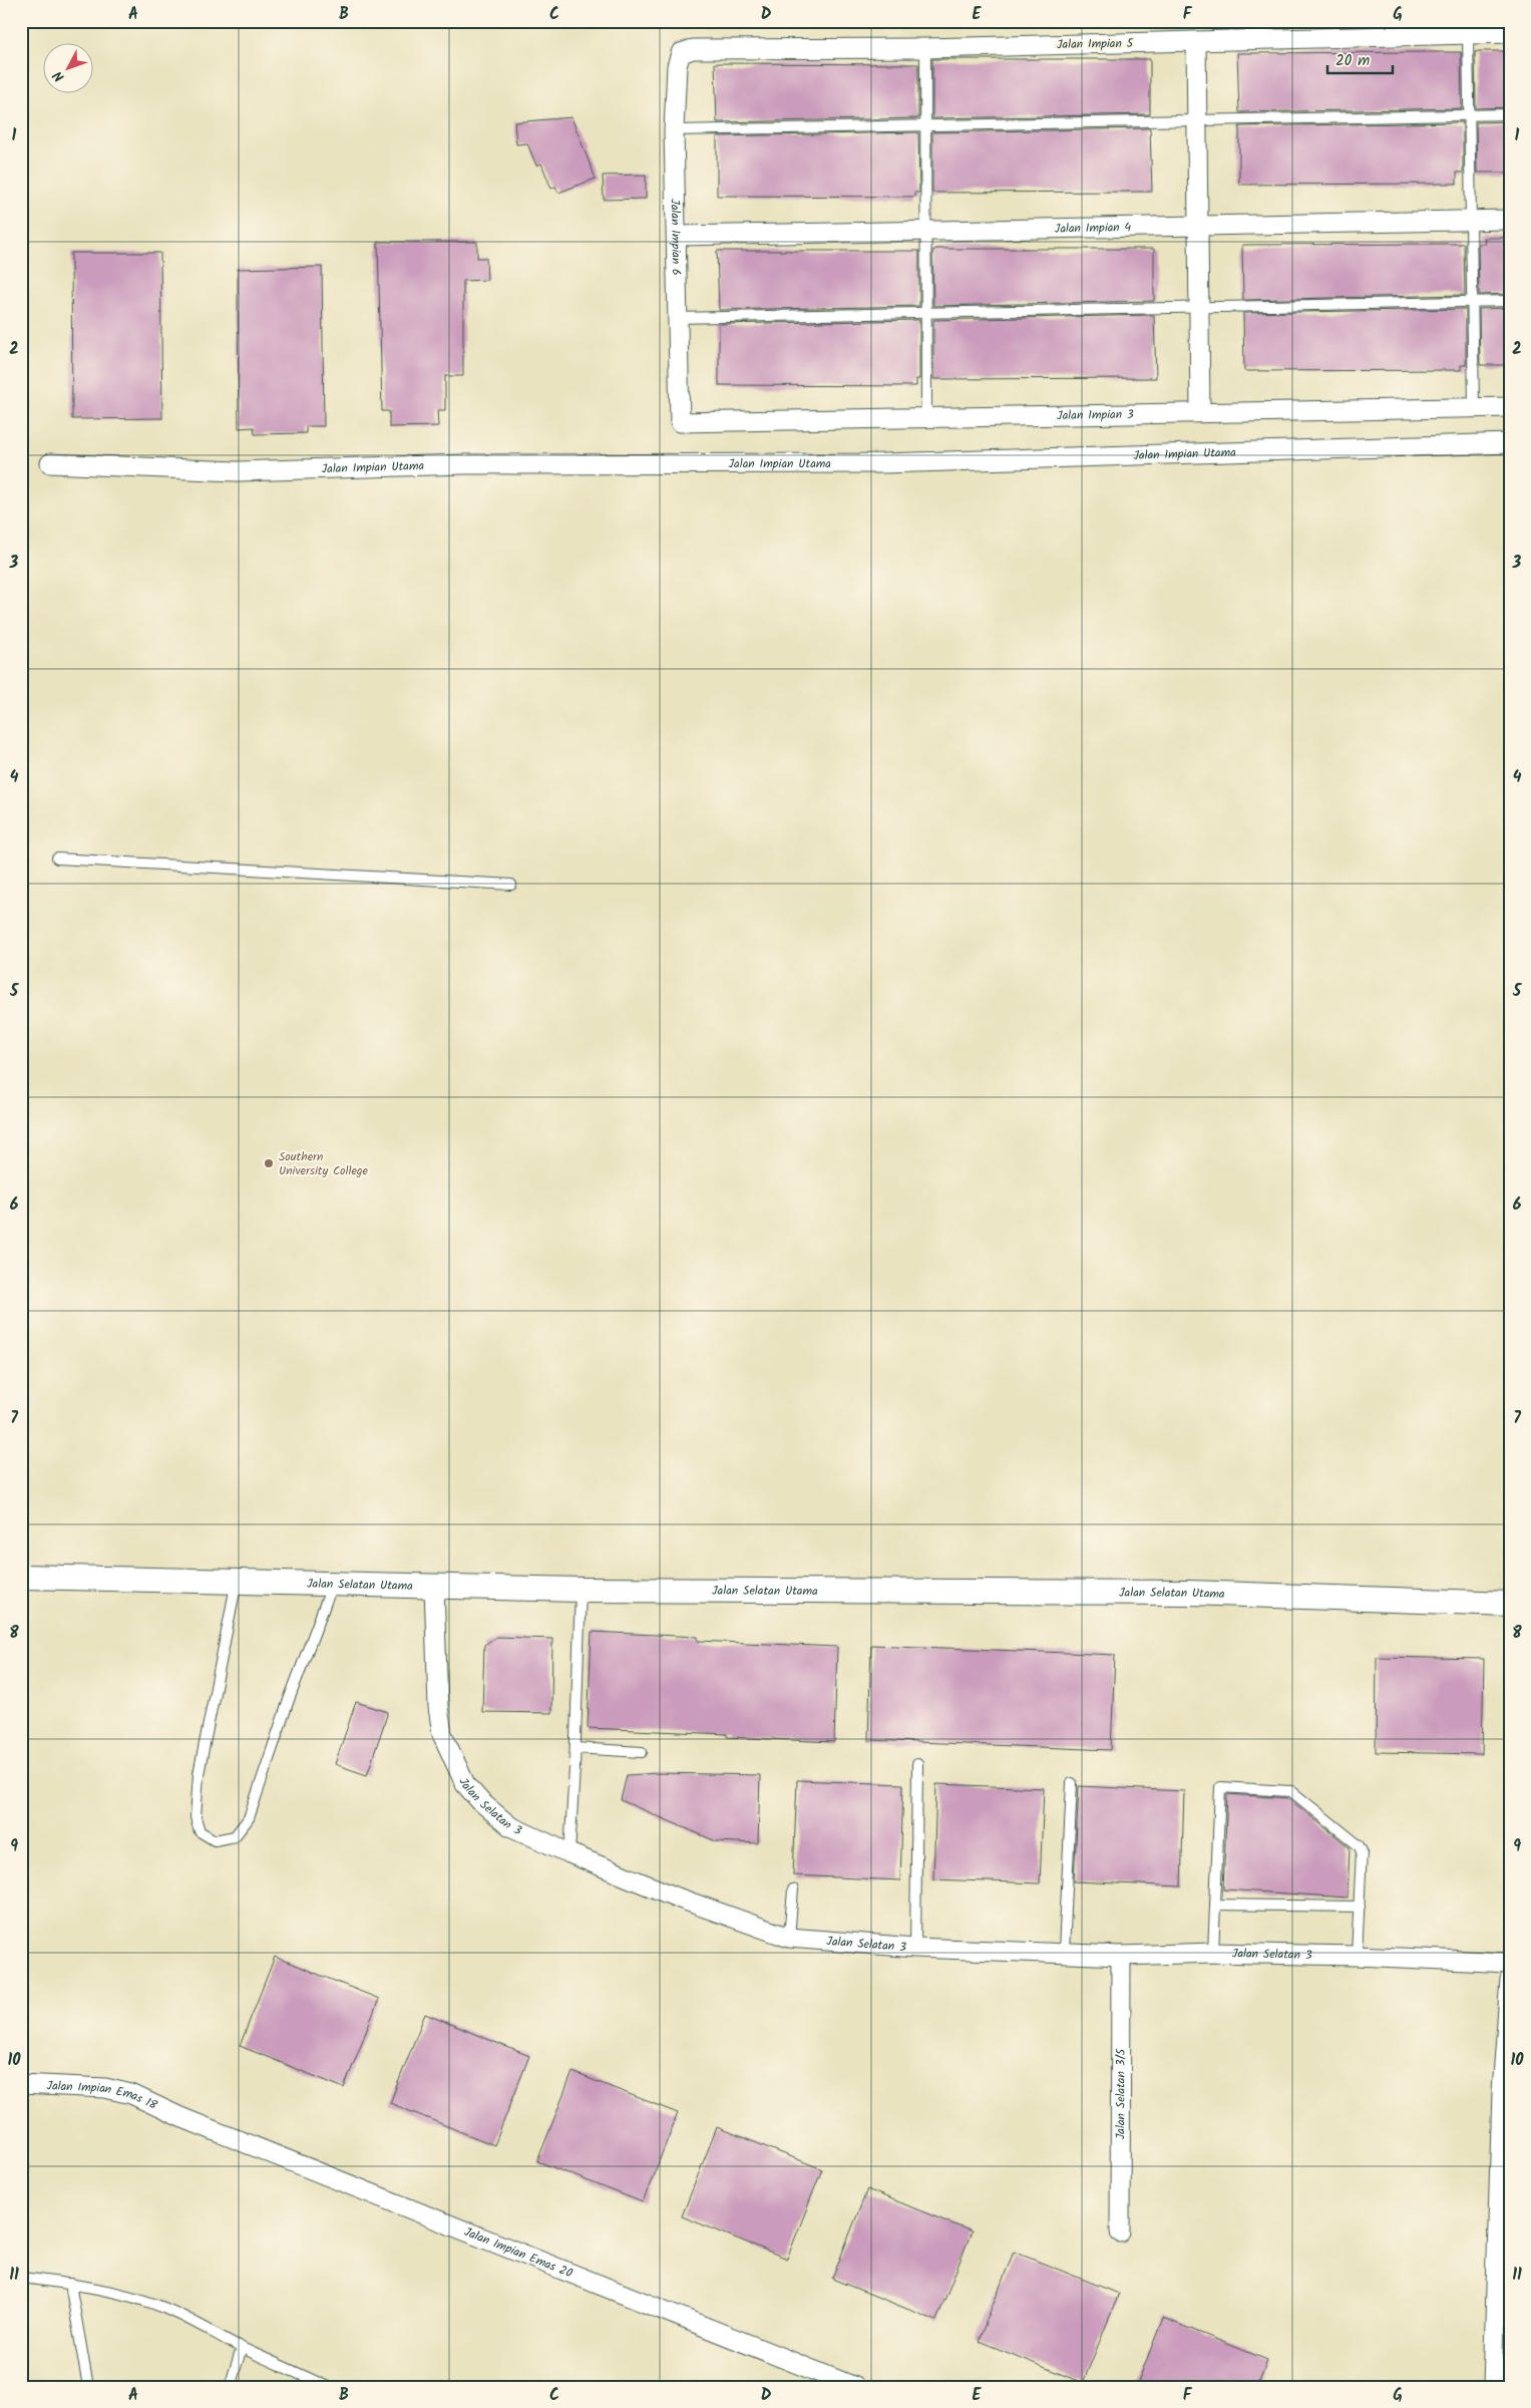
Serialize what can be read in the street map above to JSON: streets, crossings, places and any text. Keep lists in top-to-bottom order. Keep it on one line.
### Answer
{"streets":{"street":["Jalan Impian 5","Jalan Impian 4","Jalan Impian 6","Jalan Impian 3","Jalan Impian Utama","Jalan Selatan Utama","Jalan Selatan 3","Jalan Selatan 3/5","Jalan Impian Emas 18","Jalan Impian Emas 20"]},"crossings":[["Jalan Impian 5","Jalan Impian 6"],["Jalan Impian 4","Jalan Impian 6"],["Jalan Impian 6","Jalan Impian 3"],["Jalan Selatan Utama","Jalan Selatan 3"],["Jalan Selatan 3","Jalan Selatan 3/5"],["Jalan Impian Emas 18","Jalan Impian Emas 20"]],"places":["Southern University College"],"scale_bar":"20 m","north":"bottom left","grid":{"columns":["A","B","C","D","E","F","G"],"rows":["1","2","3","4","5","6","7","8","9","10","11"]}}
